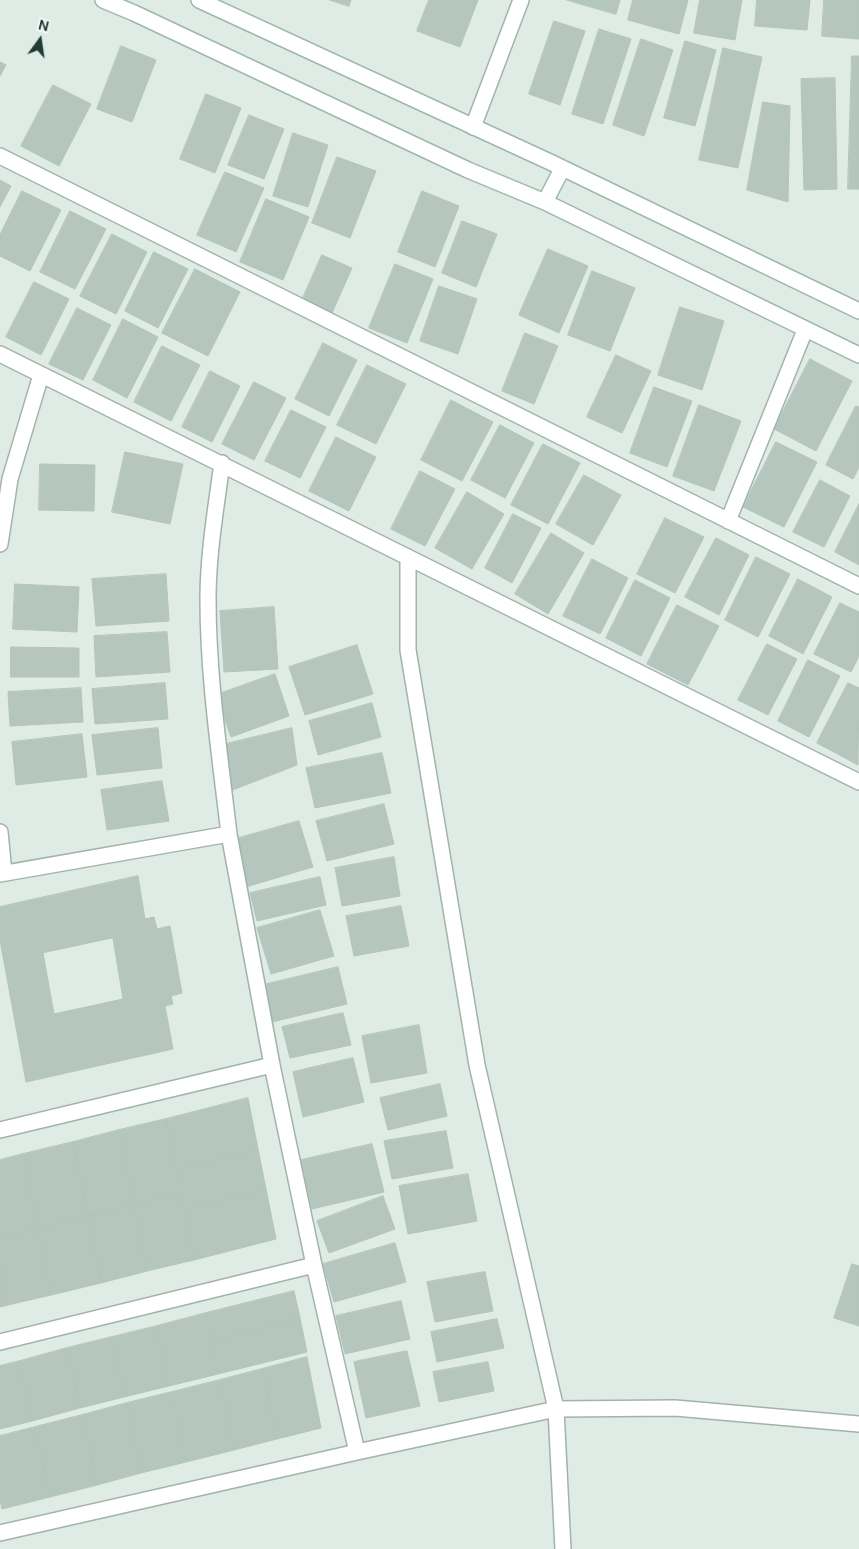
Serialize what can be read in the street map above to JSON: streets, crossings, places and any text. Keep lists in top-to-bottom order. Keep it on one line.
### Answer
{"north":"top"}
